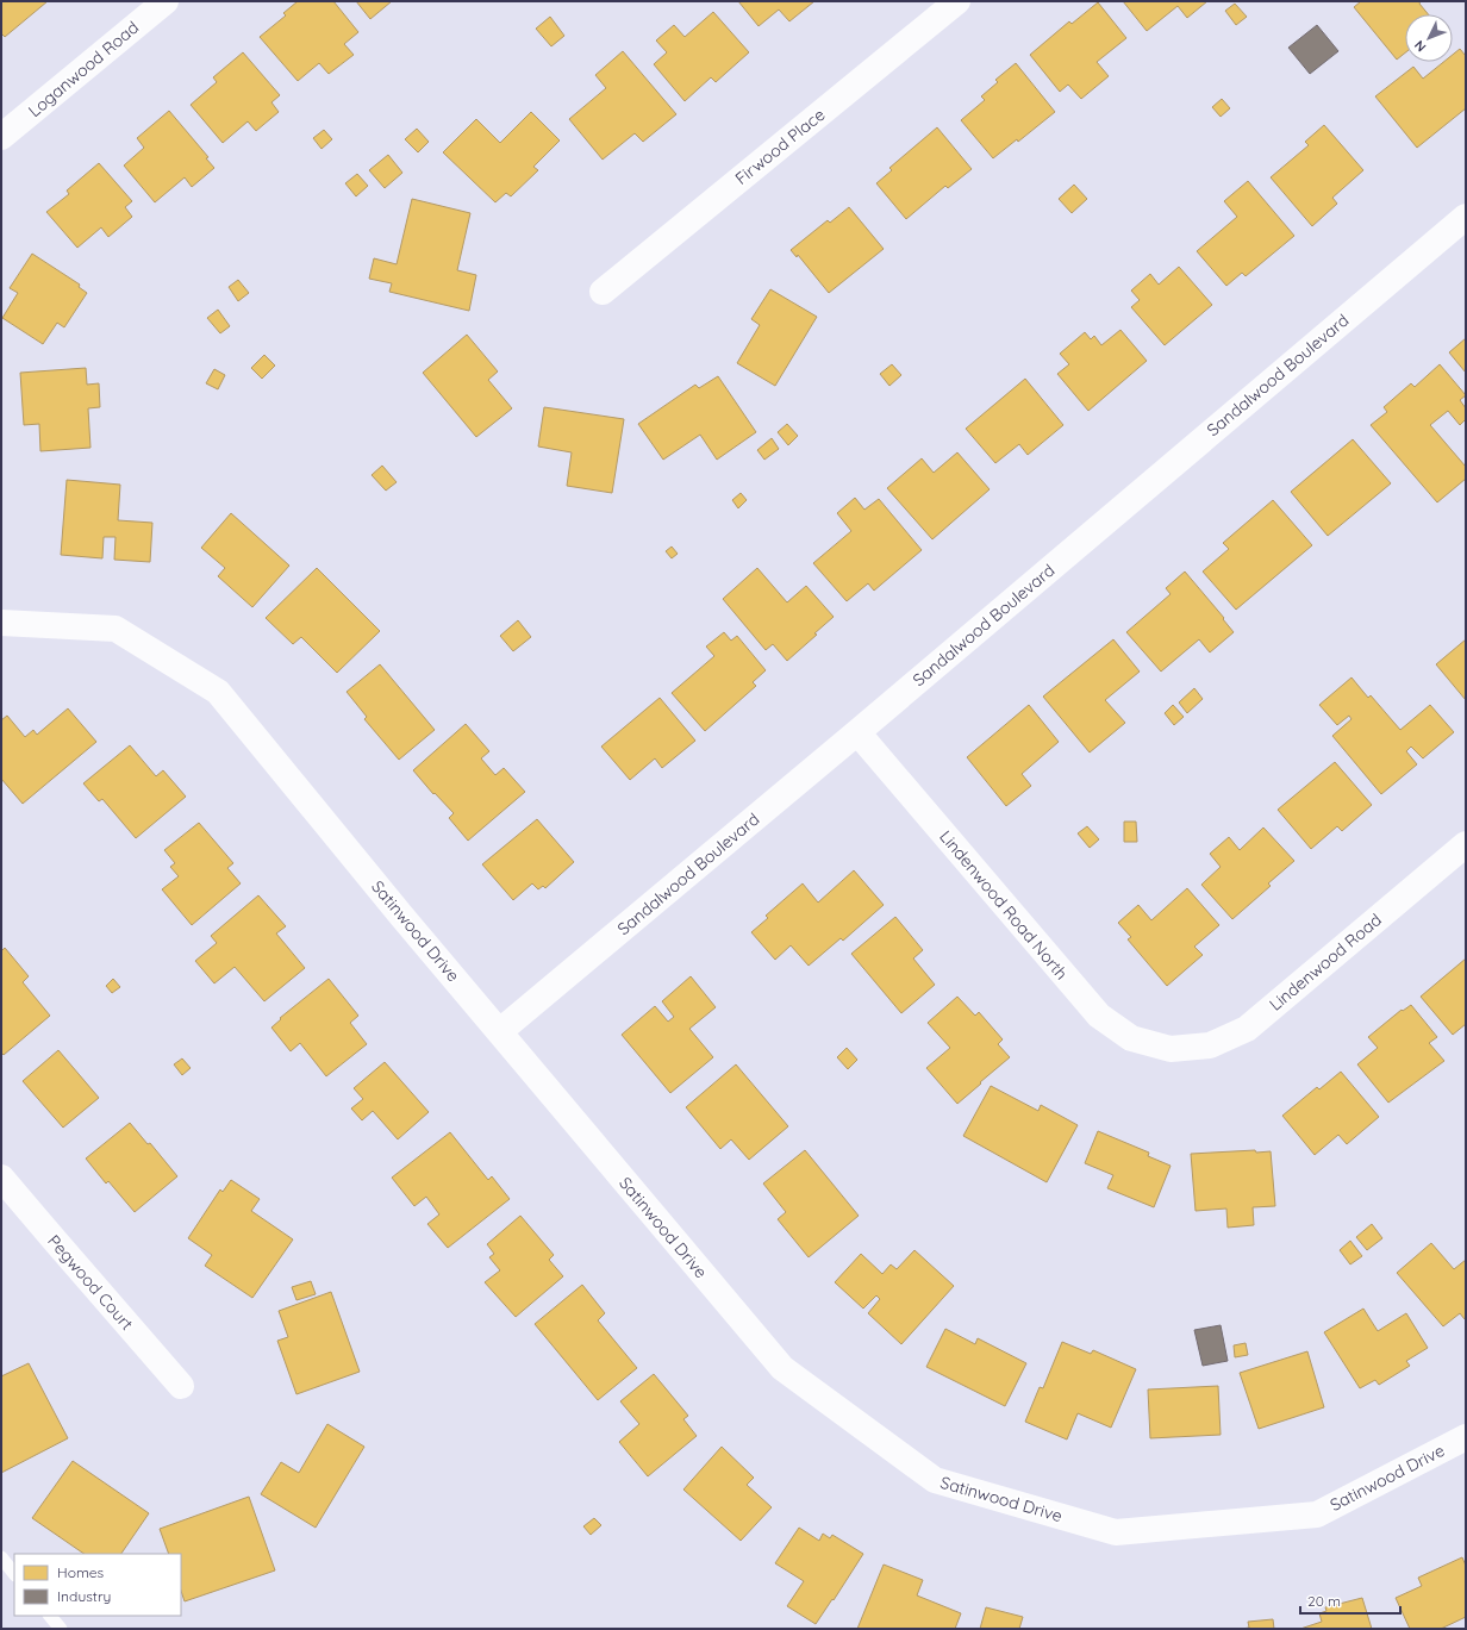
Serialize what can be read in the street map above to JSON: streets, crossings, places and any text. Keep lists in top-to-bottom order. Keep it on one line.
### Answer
{"streets":{"street":["Loganwood Road","Firwood Place","Sandalwood Boulevard","Lindenwood Road North","Satinwood Drive","Lindenwood Road","Pegwood Court"]},"crossings":[["Sandalwood Boulevard","Lindenwood Road North"],["Sandalwood Boulevard","Satinwood Drive"],["Lindenwood Road North","Lindenwood Road"]],"legend":["Homes","Industry"],"scale_bar":"20 m","north":"bottom left"}
